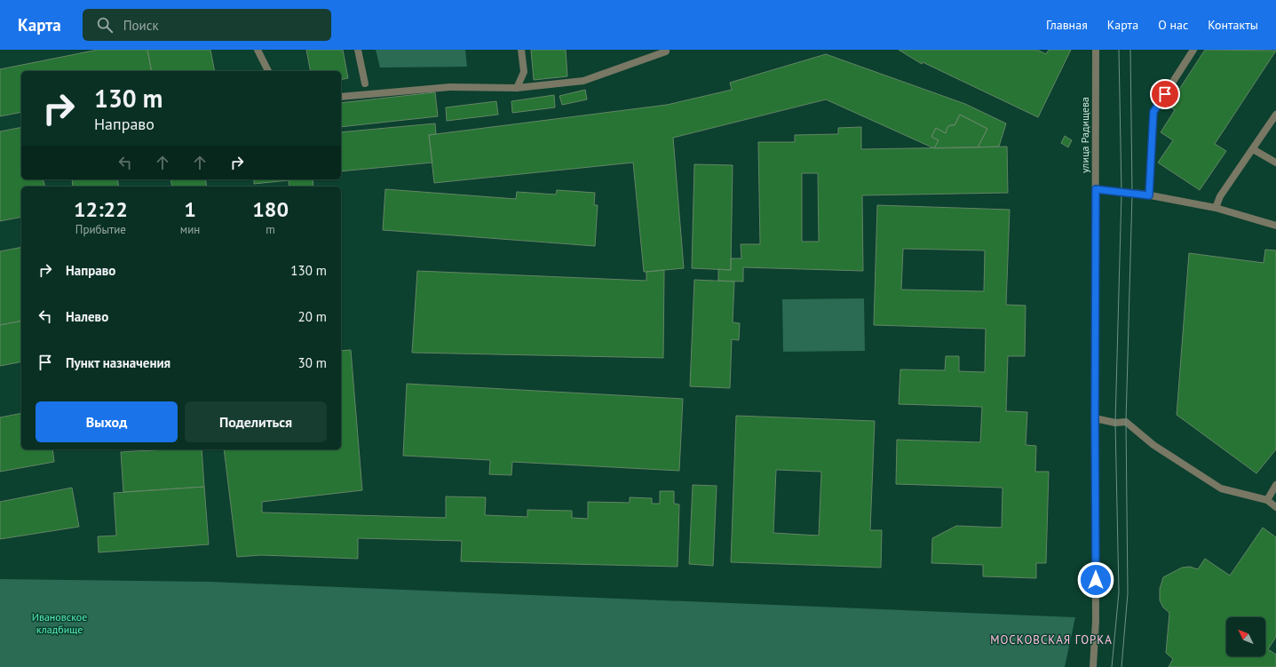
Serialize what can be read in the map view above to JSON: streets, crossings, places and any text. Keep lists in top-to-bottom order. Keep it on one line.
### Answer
{"streets":{"street":["улица Радищева"]},"districts":["МОСКОВСКАЯ ГОРКА"],"parks":["Ивановское кладбище"],"north":"top left","page":{"header":"Карта","search":"Поиск","nav":["Главная","Карта","О нас","Контакты"],"turn":["130 m","Направо"],"eta":["12:22","Прибытие","1","мин","180","m"],"list":[{"name":"Направо","value":"130 m"},{"name":"Налево","value":"20 m"},{"name":"Пункт назначения","value":"30 m"}],"buttons":["Выход","Поделиться"]}}
